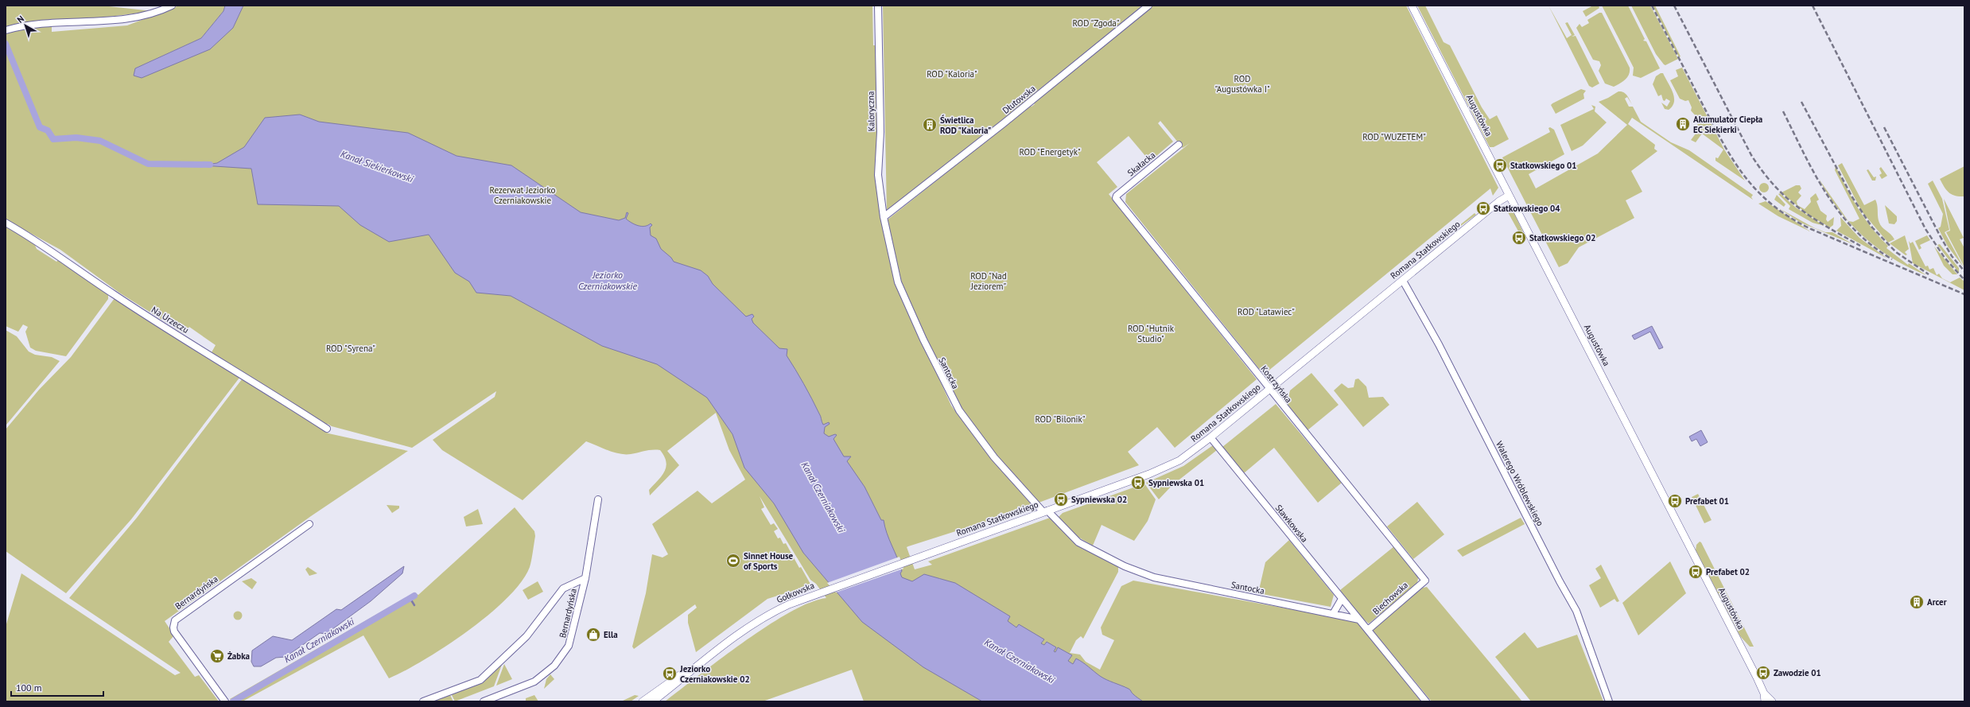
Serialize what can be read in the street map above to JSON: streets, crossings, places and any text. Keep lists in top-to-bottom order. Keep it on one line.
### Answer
{"streets":{"street":["Dłutowska","Kaloryczna","Augustówka","Skałacka","Romana Statkowskiego","Na Urzeczu","Santocka","Kostrzyńska","Walerego Wróblewskiego","Sławkowska","Bernardyńska","Gołkowska","Biechowska"]},"crossings":[["Dłutowska","Kaloryczna"],["Dłutowska","Santocka"],["Kaloryczna","Santocka"],["Augustówka","Romana Statkowskiego"],["Skałacka","Kostrzyńska"],["Romana Statkowskiego","Santocka"],["Romana Statkowskiego","Kostrzyńska"],["Romana Statkowskiego","Walerego Wróblewskiego"],["Romana Statkowskiego","Sławkowska"],["Romana Statkowskiego","Gołkowska"],["Santocka","Sławkowska"],["Kostrzyńska","Biechowska"]],"water":["Kanał Siekierkowski","Jeziorko Czerniakowskie","Kanał Czerniakowski"],"parks":["ROD \"Zgoda\"","ROD \"Kaloria\"","ROD \"Augustówka I\"","ROD \"WUZETEM\"","ROD \"Energetyk\"","Rezerwat Jeziorko Czerniakowskie","ROD \"Nad Jeziorem\"","ROD \"Latawiec\"","ROD \"Hutnik Studio\"","ROD \"Syrena\"","ROD \"Bilonik\""],"places":{"building":["Akumulator Ciepła EC Siekierki","Świetlica ROD \"Kaloria\"","Arcer"],"bus stop":["Statkowskiego 01","Statkowskiego 04","Statkowskiego 02","Sypniewska 01","Sypniewska 02","Prefabet 01","Prefabet 02","Zawodzie 01","Jeziorko Czerniakowskie 02"],"sports":["Sinnet House of Sports"],"shop":["Ella"],"supermarket":["Żabka"]},"scale_bar":"100 m","north":"top left"}
